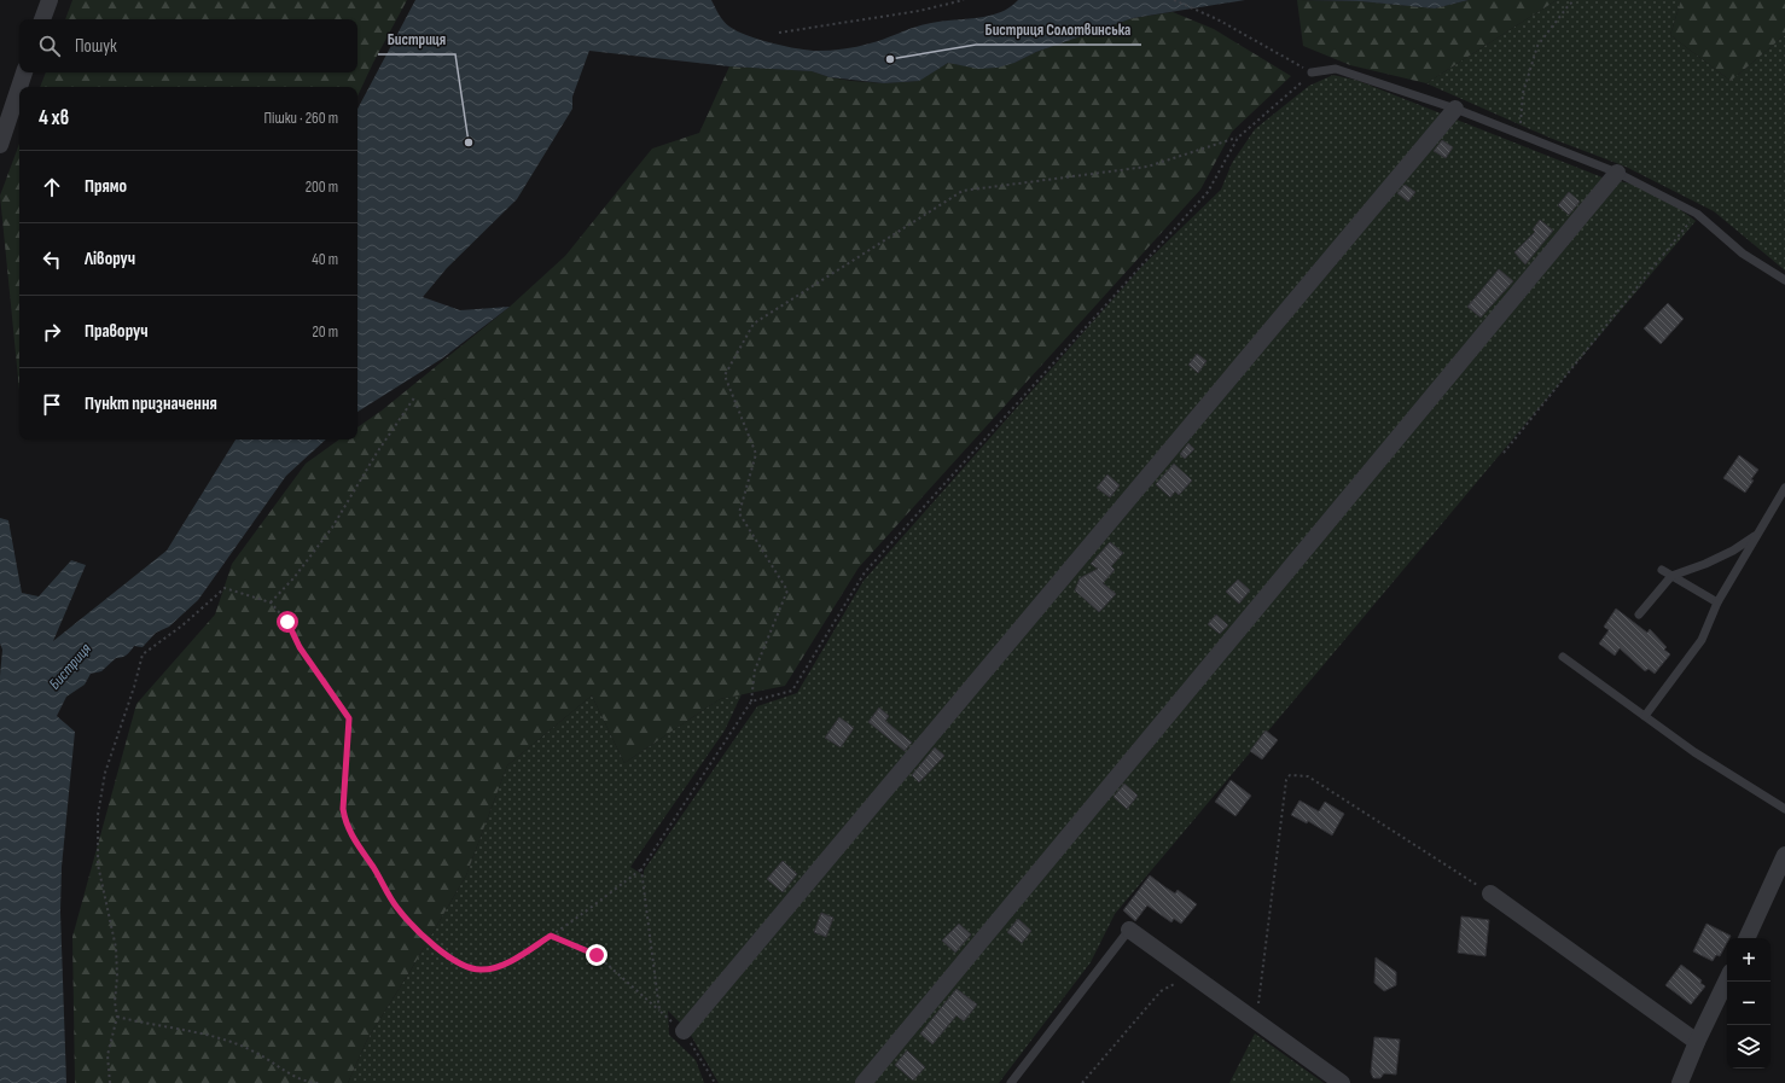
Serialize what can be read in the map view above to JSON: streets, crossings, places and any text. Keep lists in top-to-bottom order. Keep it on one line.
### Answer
{"water":["Бистриця"],"places":["Бистриця Солотвинська","Бистриця"],"page":{"search":"Пошук","heading":["4 хв","Пішки · 260 m"],"list":[["Прямо","200 m"],["Ліворуч","40 m"],["Праворуч","20 m"],"Пункт призначення"],"map_buttons":["+","−"]}}
